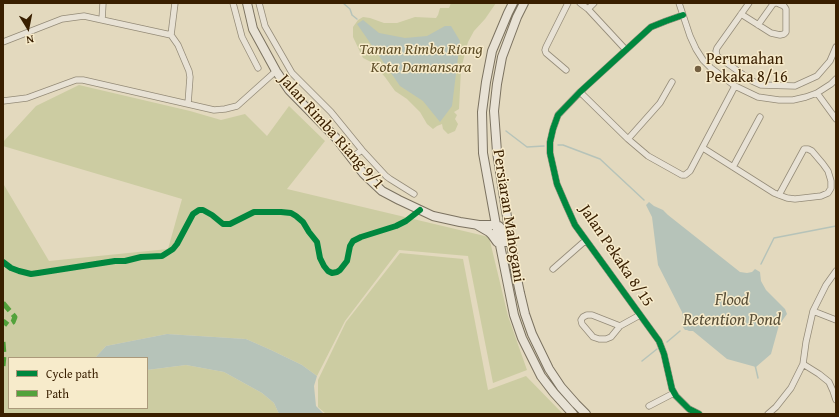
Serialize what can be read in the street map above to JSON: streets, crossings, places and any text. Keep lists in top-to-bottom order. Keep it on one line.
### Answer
{"streets":{"main road":["Jalan Rimba Riang 9/1","Persiaran Mahogani"],"street":["Jalan Pekaka 8/15"]},"crossings":[["Jalan Rimba Riang 9/1","Persiaran Mahogani"]],"water":["Flood Retention Pond"],"parks":["Taman Rimba Riang Kota Damansara"],"places":["Perumahan Pekaka 8/16"],"legend":["Cycle path","Path"],"north":"bottom"}
